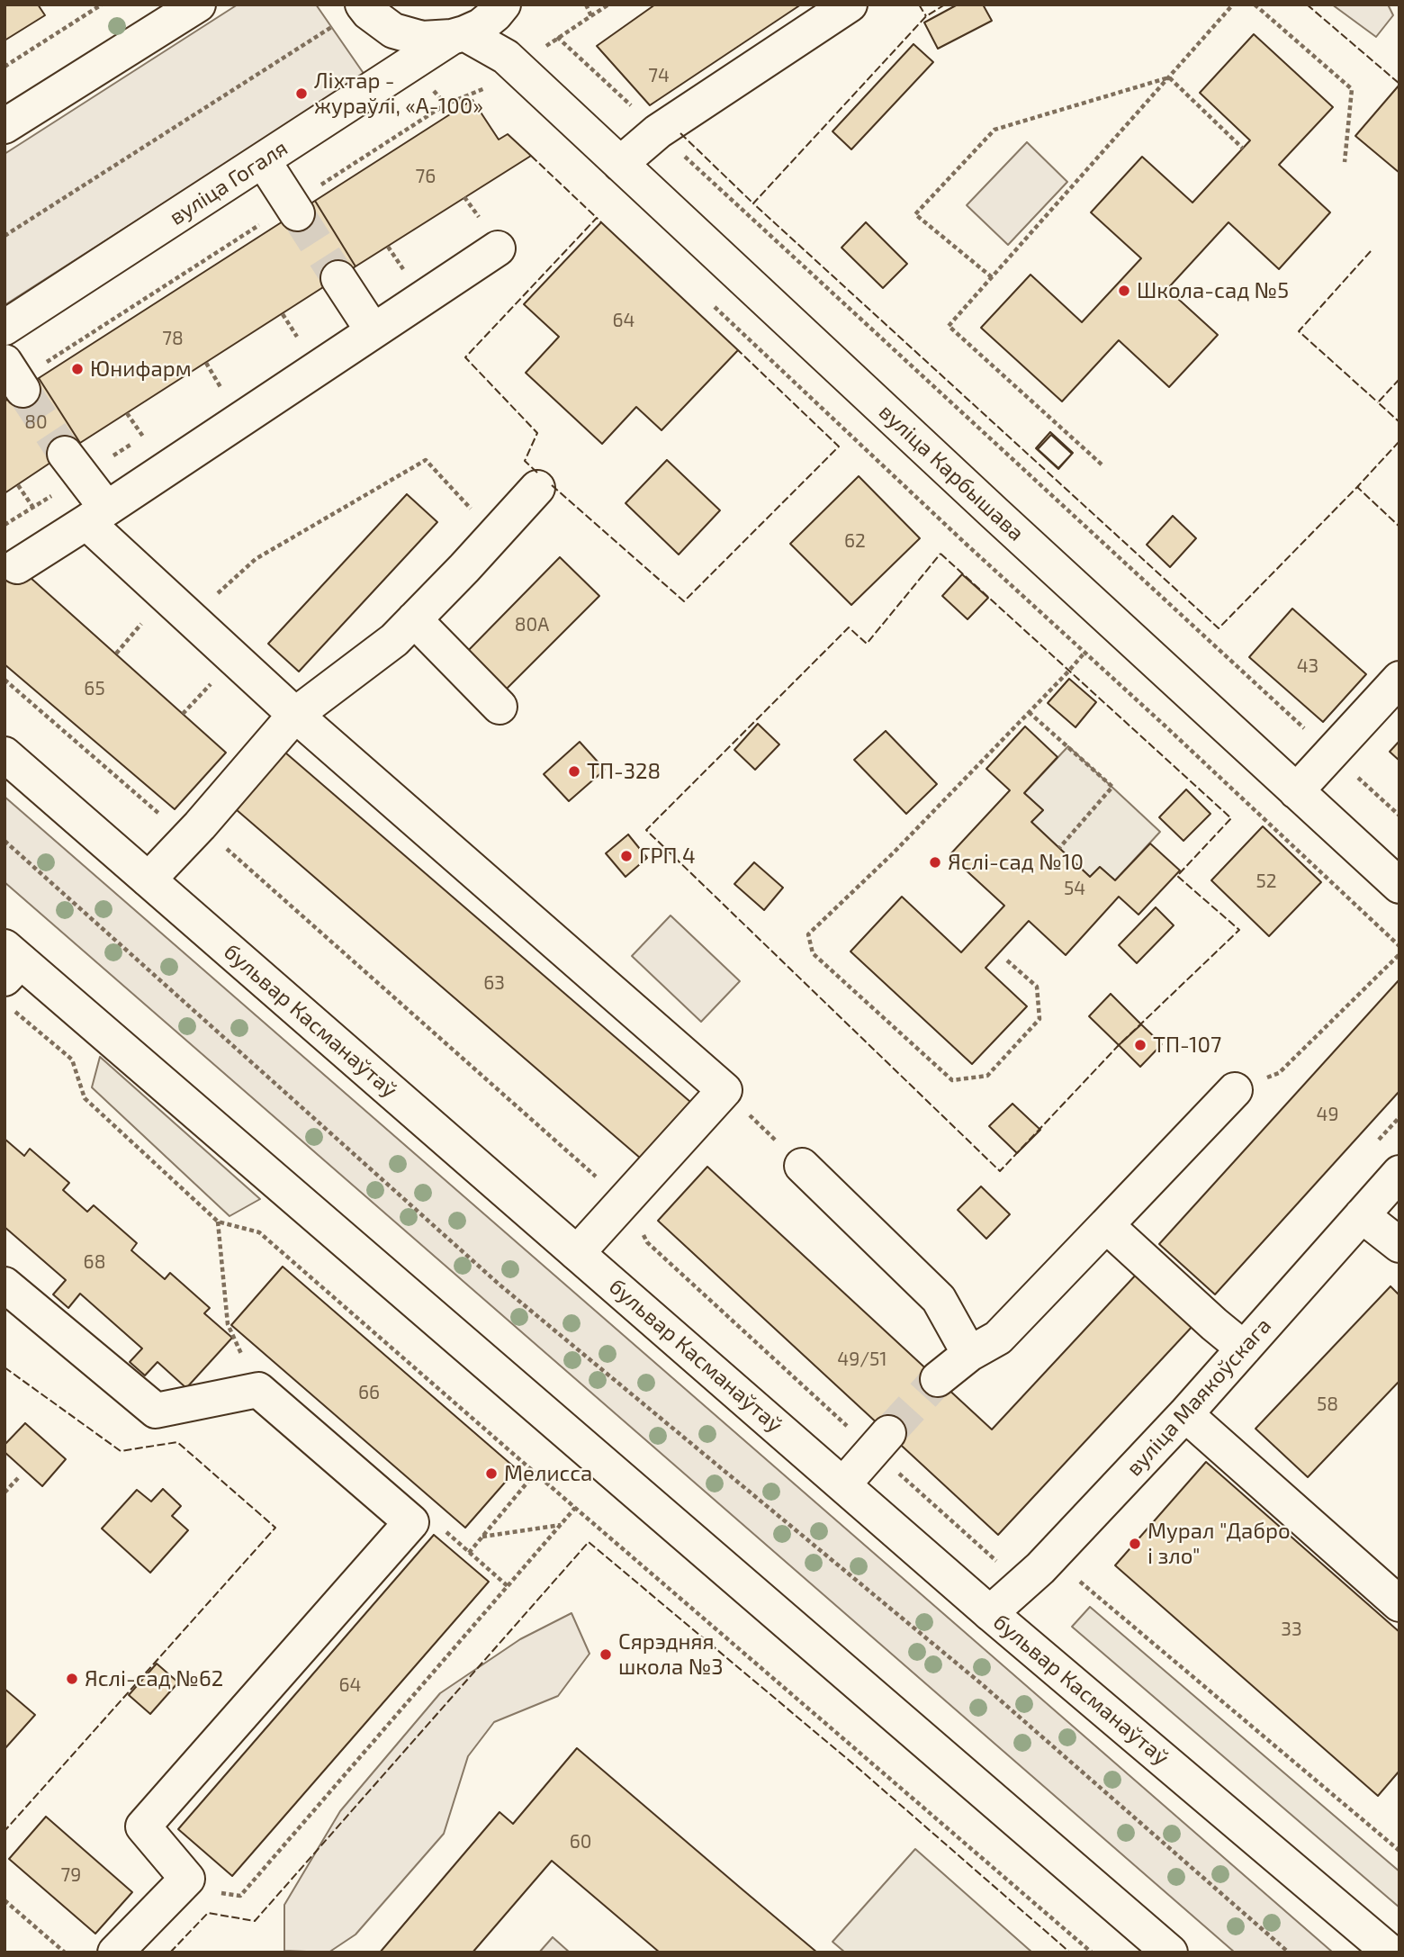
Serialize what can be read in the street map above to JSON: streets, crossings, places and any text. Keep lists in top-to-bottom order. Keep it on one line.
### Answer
{"streets":{"main road":["вуліца Гогаля","вуліца Карбышава","бульвар Касманаўтаў","вуліца Маякоўскага"]},"crossings":[["вуліца Гогаля","вуліца Карбышава"],["бульвар Касманаўтаў","вуліца Маякоўскага"]],"places":["Ліхтар - жураўлі, «А-100»","Школа-сад №5","Юнифарм","ТП-328","ГРП 4","Яслі-сад №10","ТП-107","Мелисса","Мурал \"Дабро і зло\"","Сярэдняя школа №3","Яслі-сад №62"],"house_numbers":["74","76","64","78","80","62","80А","43","65","52","54","63","49","68","49/51","66","58","33","64","60","79"]}
